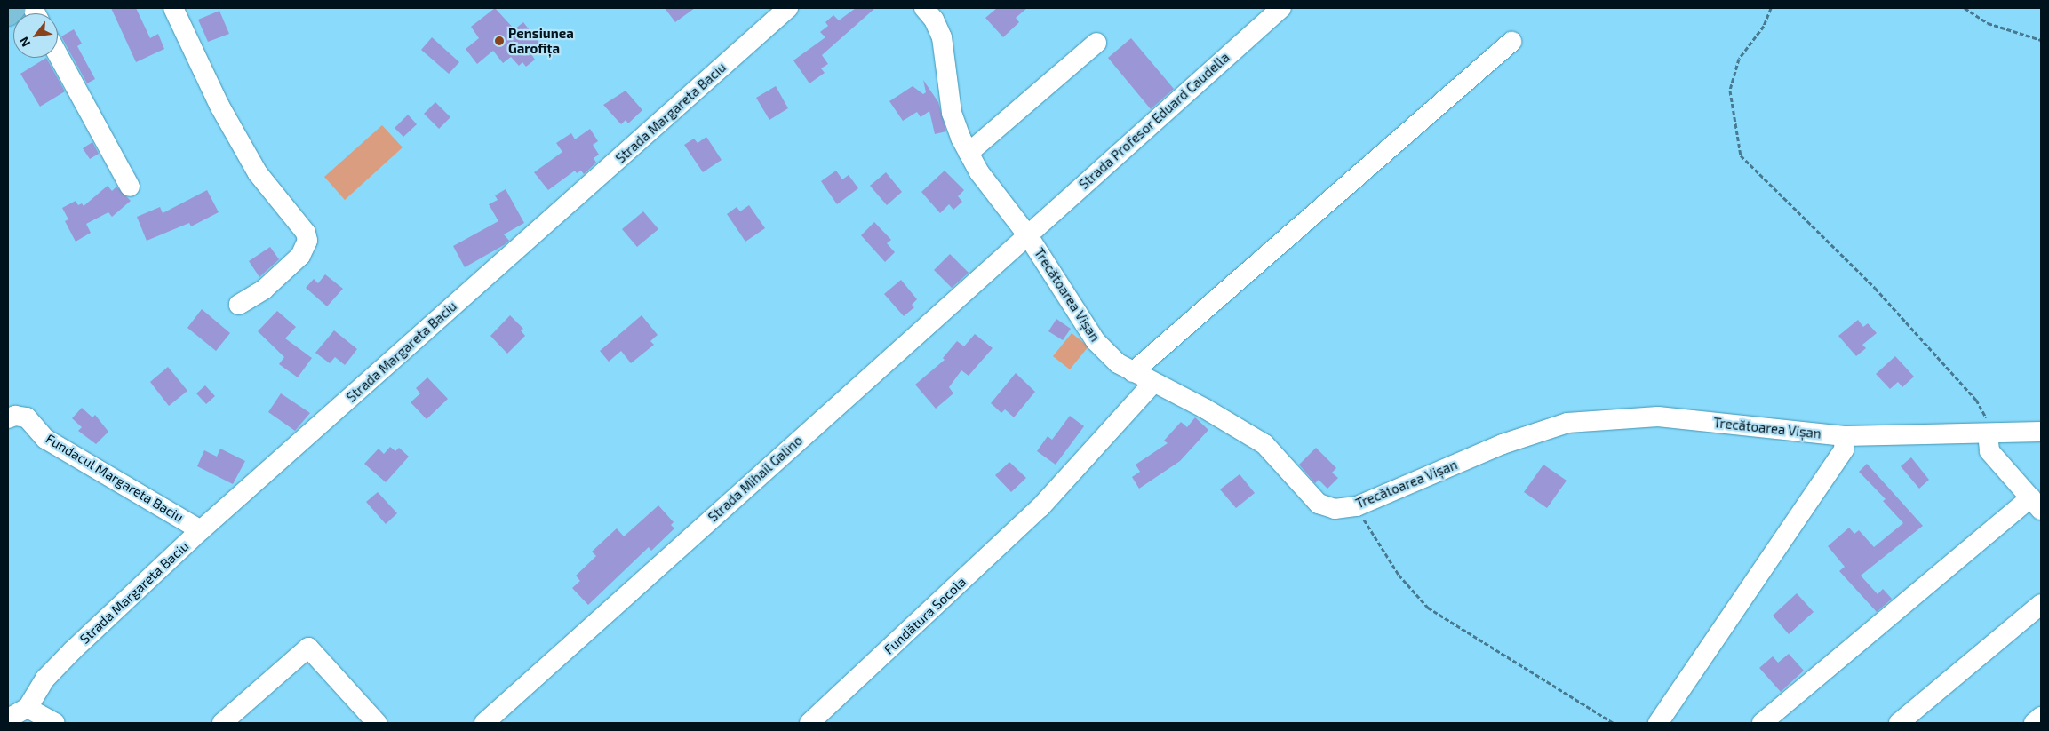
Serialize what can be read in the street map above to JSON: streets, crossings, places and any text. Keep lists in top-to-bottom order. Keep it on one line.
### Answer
{"streets":{"street":["Strada Margareta Baciu","Strada Profesor Eduard Caudella","Trecătoarea Vișan","Fundacul Margareta Baciu","Strada Mihail Galino","Fundătura Socola"]},"crossings":[["Strada Margareta Baciu","Fundacul Margareta Baciu"],["Strada Profesor Eduard Caudella","Trecătoarea Vișan"],["Strada Profesor Eduard Caudella","Strada Mihail Galino"],["Trecătoarea Vișan","Strada Mihail Galino"],["Trecătoarea Vișan","Fundătura Socola"]],"places":["Pensiunea Garofița"],"north":"bottom left"}
